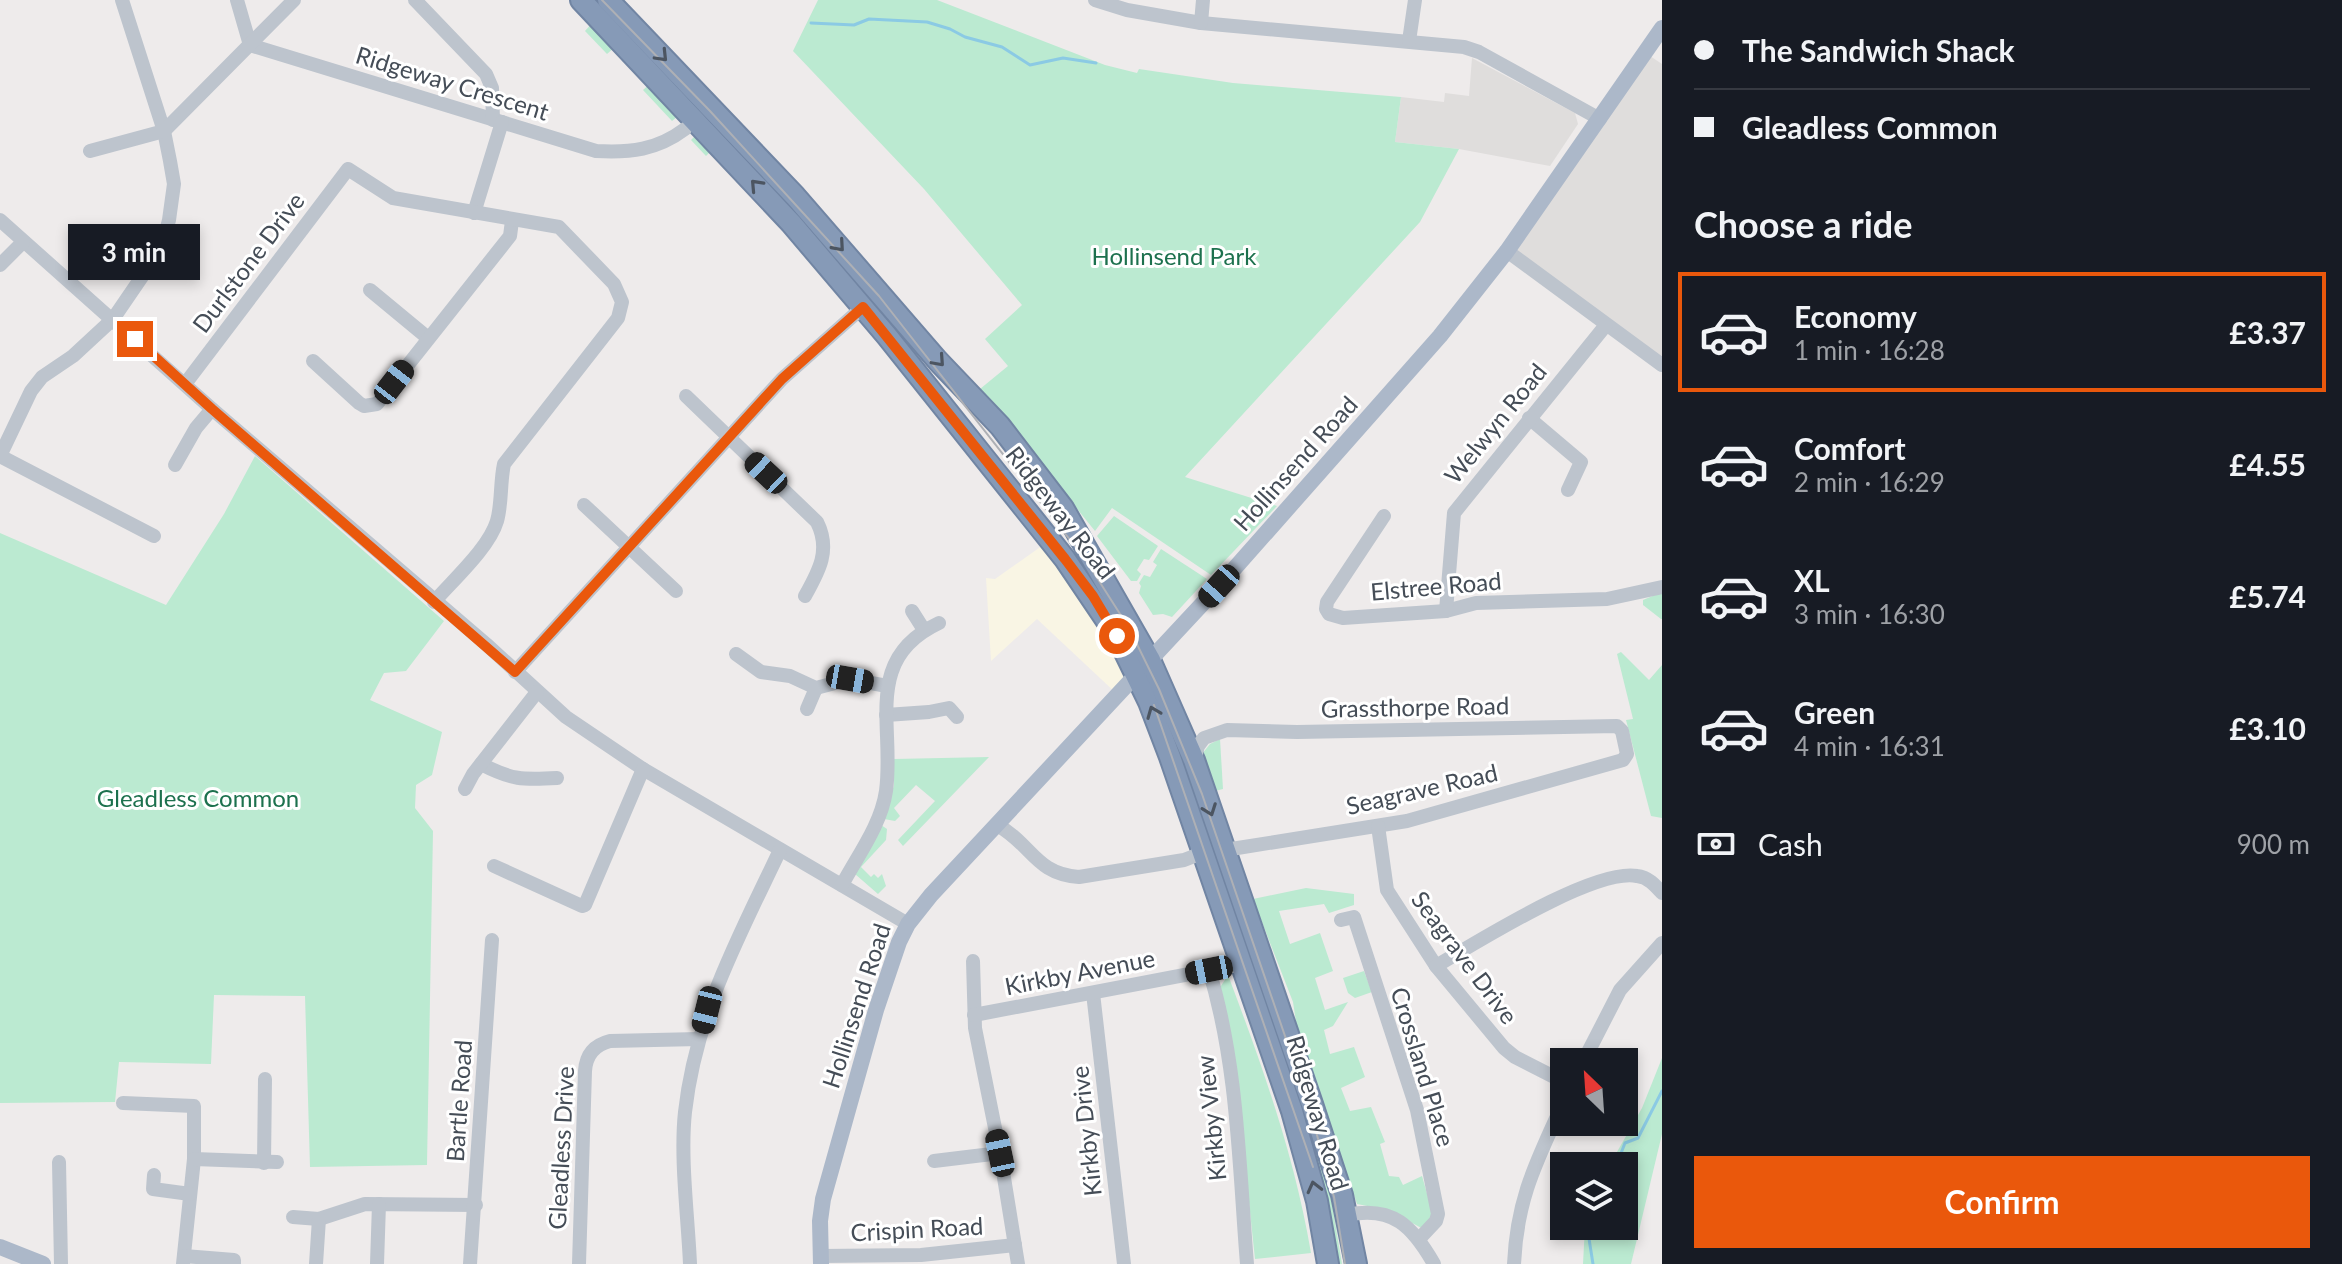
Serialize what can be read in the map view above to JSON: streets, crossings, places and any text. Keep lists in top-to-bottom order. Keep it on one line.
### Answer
{"streets":{"highway":["Ridgeway Road"],"main road":["Hollinsend Road"],"street":["Ridgeway Crescent","Durlstone Drive","Welwyn Road","Elstree Road","Grassthorpe Road","Seagrave Road","Seagrave Drive","Kirkby Avenue","Crossland Place","Bartle Road","Kirkby View","Kirkby Drive","Gleadless Drive","Crispin Road"]},"crossings":[["Welwyn Road","Elstree Road"],["Hollinsend Road","Ridgeway Road"],["Hollinsend Road","Crispin Road"],["Ridgeway Road","Grassthorpe Road"],["Ridgeway Road","Seagrave Road"],["Ridgeway Road","Kirkby Avenue"],["Grassthorpe Road","Seagrave Road"],["Seagrave Road","Seagrave Drive"],["Kirkby Avenue","Kirkby View"],["Kirkby Avenue","Kirkby Drive"]],"parks":["Hollinsend Park","Gleadless Common"],"north":"top left","page":{"banner":["The Sandwich Shack","Gleadless Common"],"heading":"Choose a ride","bubble":"3 min","list":[{"name":"Economy","note":"1 min · 16:28","value":"£3.37"},{"name":"Comfort","note":"2 min · 16:29","value":"£4.55"},{"name":"XL","note":"3 min · 16:30","value":"£5.74"},{"name":"Green","note":"4 min · 16:31","value":"£3.10"}],"pay":["Cash","900 m"],"buttons":"Confirm"}}
